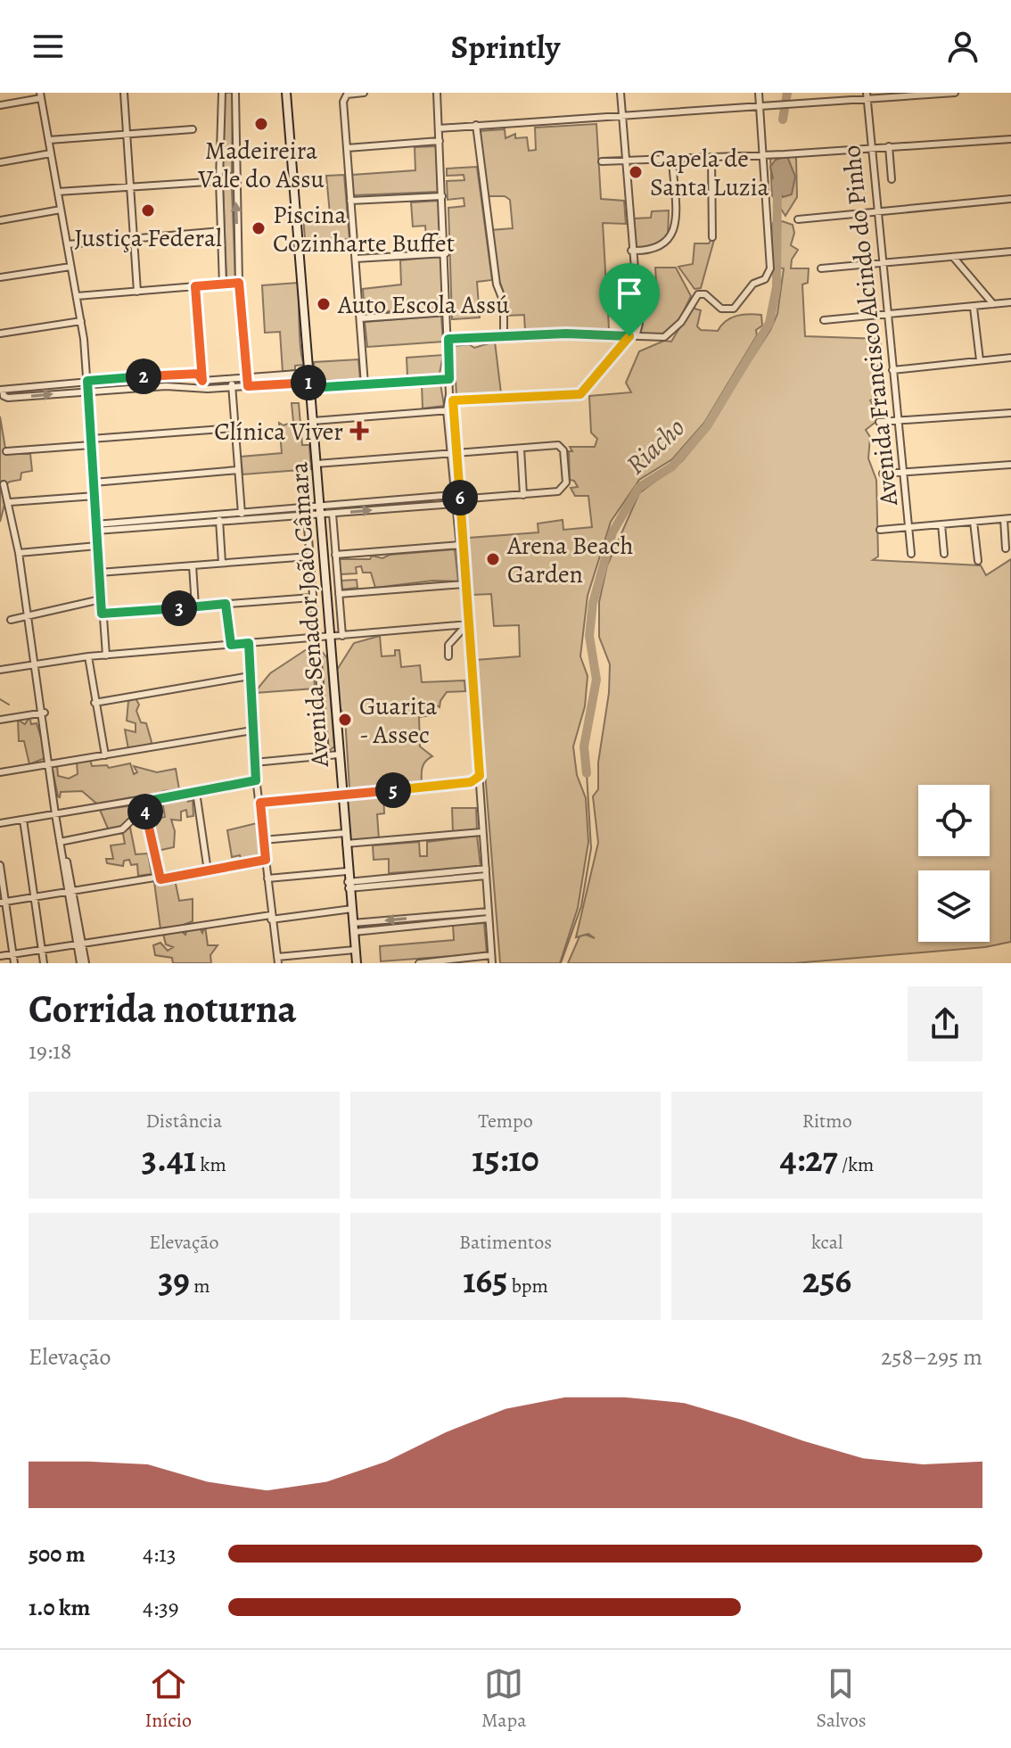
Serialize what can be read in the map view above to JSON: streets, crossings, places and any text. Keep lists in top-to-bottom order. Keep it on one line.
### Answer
{"streets":{"main road":["Avenida Senador João Câmara"],"street":["Avenida Francisco Alcindo do Pinho"]},"water":["Riacho"],"places":{"other":["Madeireira Vale do Assu","Capela de Santa Luzia","Justiça Federal","Piscina Cozinharte Buffet","Auto Escola Assú","Arena Beach Garden","Guarita - Assec"],"health":["Clínica Viver"]},"page":{"header":"Sprintly","pins":["2","1","6","3","5","4"],"heading":["Corrida noturna","19:18"],"stats":[["Distância","3.41 km"],["Tempo","15:10"],["Ritmo","4:27 /km"],["Elevação","39 m"],["Batimentos","165 bpm"],["kcal","256"]],"chart":["Elevação","258–295 m"],"list":[{"name":"500 m","note":"4:13"},{"name":"1.0 km","note":"4:39"}],"tabs":["Início","Mapa","Salvos"]}}
